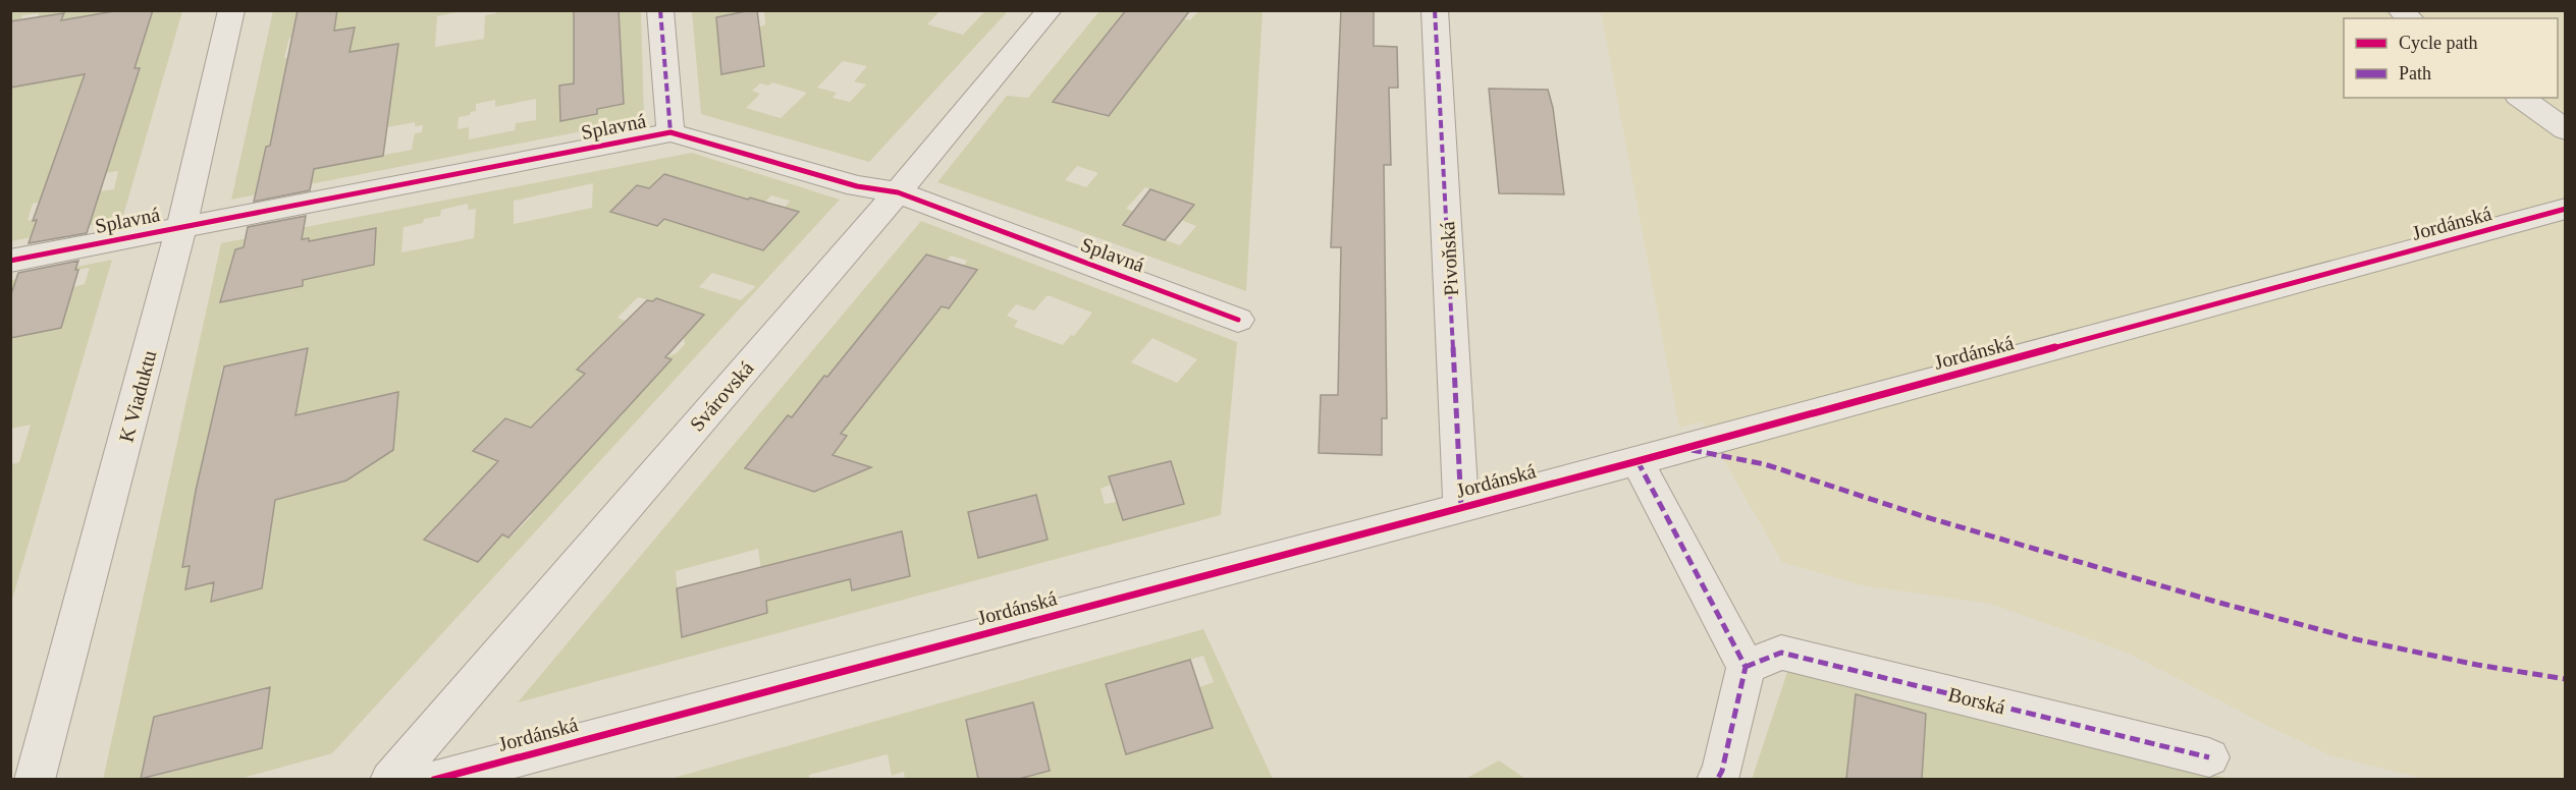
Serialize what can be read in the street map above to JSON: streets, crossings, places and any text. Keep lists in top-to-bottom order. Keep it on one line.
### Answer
{"streets":{"street":["Splavná","Jordánská","Pivoňská","K Viaduktu","Svárovská","Borská"]},"crossings":[["Splavná","K Viaduktu"],["Splavná","Svárovská"],["Jordánská","Pivoňská"]],"legend":["Cycle path","Path"]}
